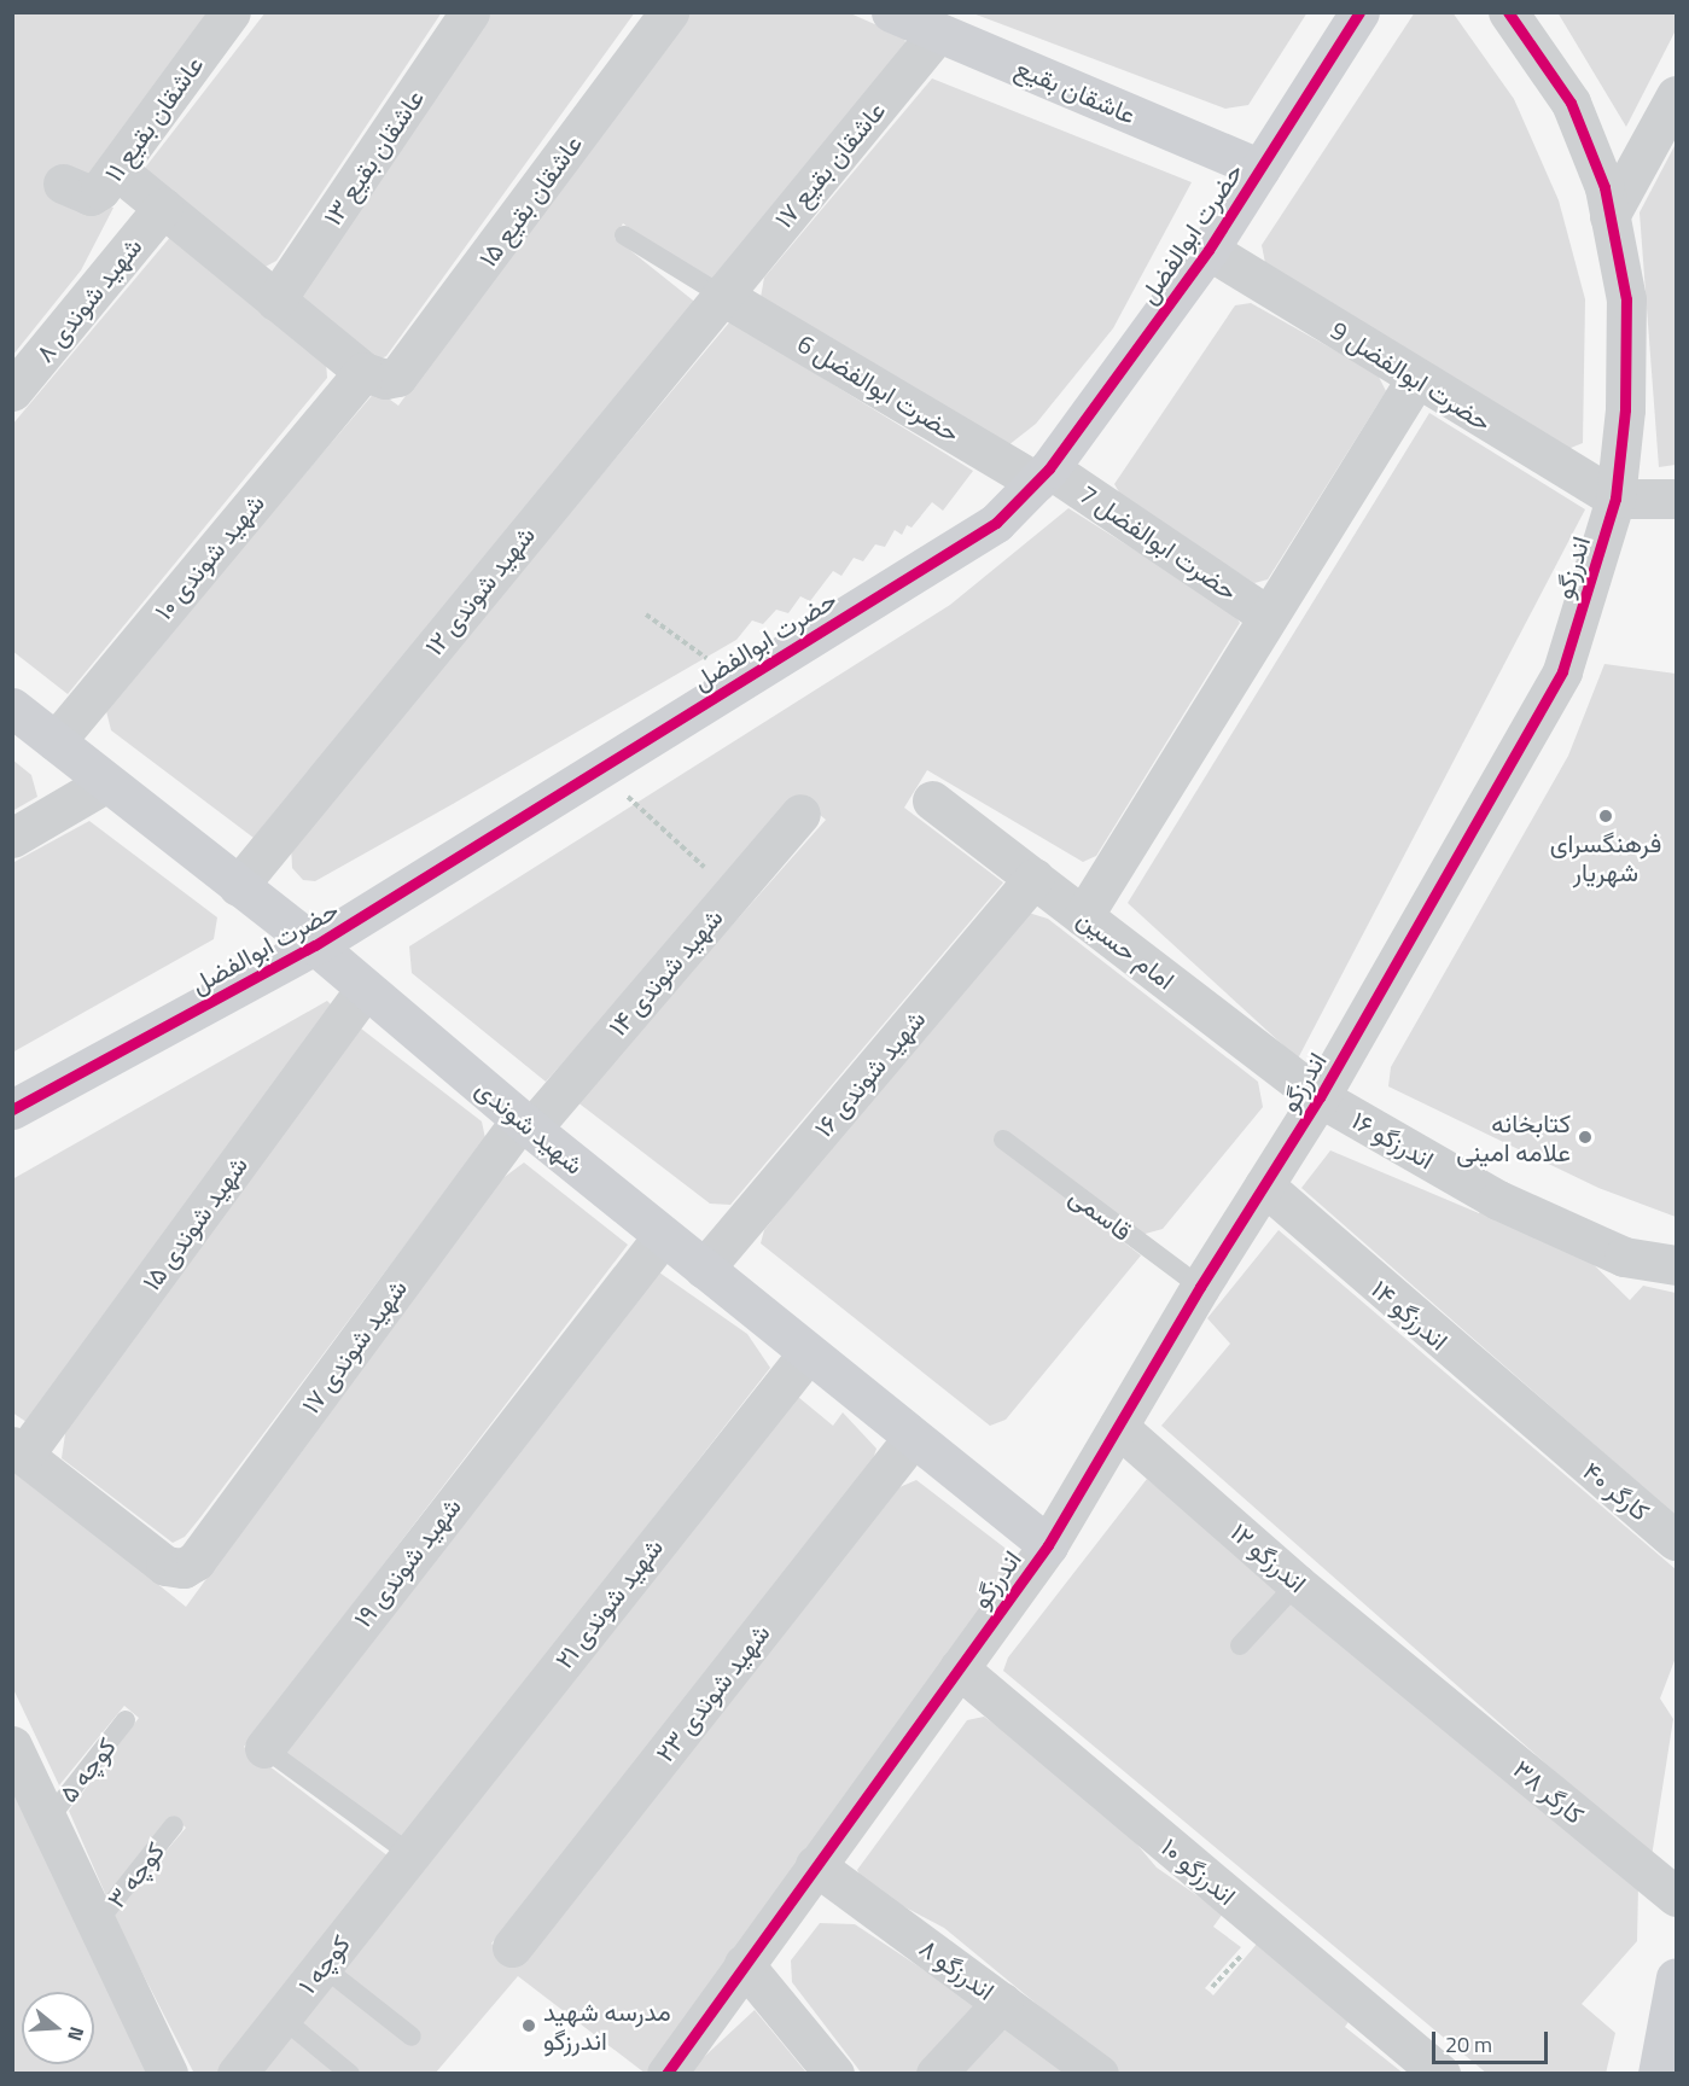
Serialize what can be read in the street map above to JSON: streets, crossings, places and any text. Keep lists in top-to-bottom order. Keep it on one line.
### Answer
{"streets":{"street":["عاشقان بقیع","عاشقان بقیع ۱۱","عاشقان بقیع ۱۳","عاشقان بقیع ۱۷","عاشقان بقیع ۱۵","حضرت ابوالفضل","شهید شوندی ۸","حضرت ابوالفضل 9","حضرت ابوالفضل 6","حضرت ابوالفضل 7","شهید شوندی ۱۰","اندرزگو","شهید شوندی ۱۲","امام حسین","شهید شوندی ۱۴","شهید شوندی ۱۶","شهید شوندی","اندرزگو ۱۶","شهید شوندی ۱۵","اندرزگو ۱۴","شهید شوندی ۱۷","کارگر ۴۰","اندرزگو ۱۲","شهید شوندی ۱۹","شهید شوندی ۲۱","شهید شوندی ۲۳","کارگر ۳۸","اندرزگو ۱۰","کوچه ۱","اندرزگو ۸"],"lane":["قاسمی","کوچه ۵","کوچه ۳"]},"crossings":[["عاشقان بقیع","عاشقان بقیع ۱۷"],["عاشقان بقیع","حضرت ابوالفضل"],["عاشقان بقیع ۱۷","حضرت ابوالفضل 6"],["عاشقان بقیع ۱۷","شهید شوندی ۱۲"],["عاشقان بقیع ۱۵","شهید شوندی ۱۰"],["حضرت ابوالفضل","حضرت ابوالفضل 9"],["حضرت ابوالفضل","حضرت ابوالفضل 6"],["حضرت ابوالفضل","حضرت ابوالفضل 7"],["حضرت ابوالفضل","شهید شوندی"],["حضرت ابوالفضل 9","اندرزگو"],["حضرت ابوالفضل 6","حضرت ابوالفضل 7"],["حضرت ابوالفضل 6","شهید شوندی ۱۲"],["شهید شوندی ۱۰","شهید شوندی"],["اندرزگو","امام حسین"],["اندرزگو","شهید شوندی"],["اندرزگو","اندرزگو ۱۶"],["اندرزگو","قاسمی"],["اندرزگو","اندرزگو ۱۴"],["اندرزگو","اندرزگو ۱۲"],["اندرزگو","اندرزگو ۱۰"],["اندرزگو","اندرزگو ۸"],["شهید شوندی ۱۲","شهید شوندی"],["امام حسین","شهید شوندی ۱۶"],["امام حسین","اندرزگو ۱۶"],["شهید شوندی ۱۴","شهید شوندی"],["شهید شوندی ۱۴","شهید شوندی ۱۷"],["شهید شوندی ۱۶","شهید شوندی"],["شهید شوندی","شهید شوندی ۱۵"],["شهید شوندی","شهید شوندی ۱۷"],["شهید شوندی","شهید شوندی ۱۹"],["شهید شوندی","شهید شوندی ۲۱"],["شهید شوندی","شهید شوندی ۲۳"],["شهید شوندی ۱۵","شهید شوندی ۱۷"],["اندرزگو ۱۴","کارگر ۴۰"],["اندرزگو ۱۲","کارگر ۳۸"],["شهید شوندی ۱۹","شهید شوندی ۲۱"],["شهید شوندی ۱۹","کوچه ۱"],["شهید شوندی ۲۱","کوچه ۱"]],"places":["فرهنگسرای شهریار","کتابخانه علامه امینی","مدرسه شهید اندرزگو"],"scale_bar":"20 m","north":"right"}
